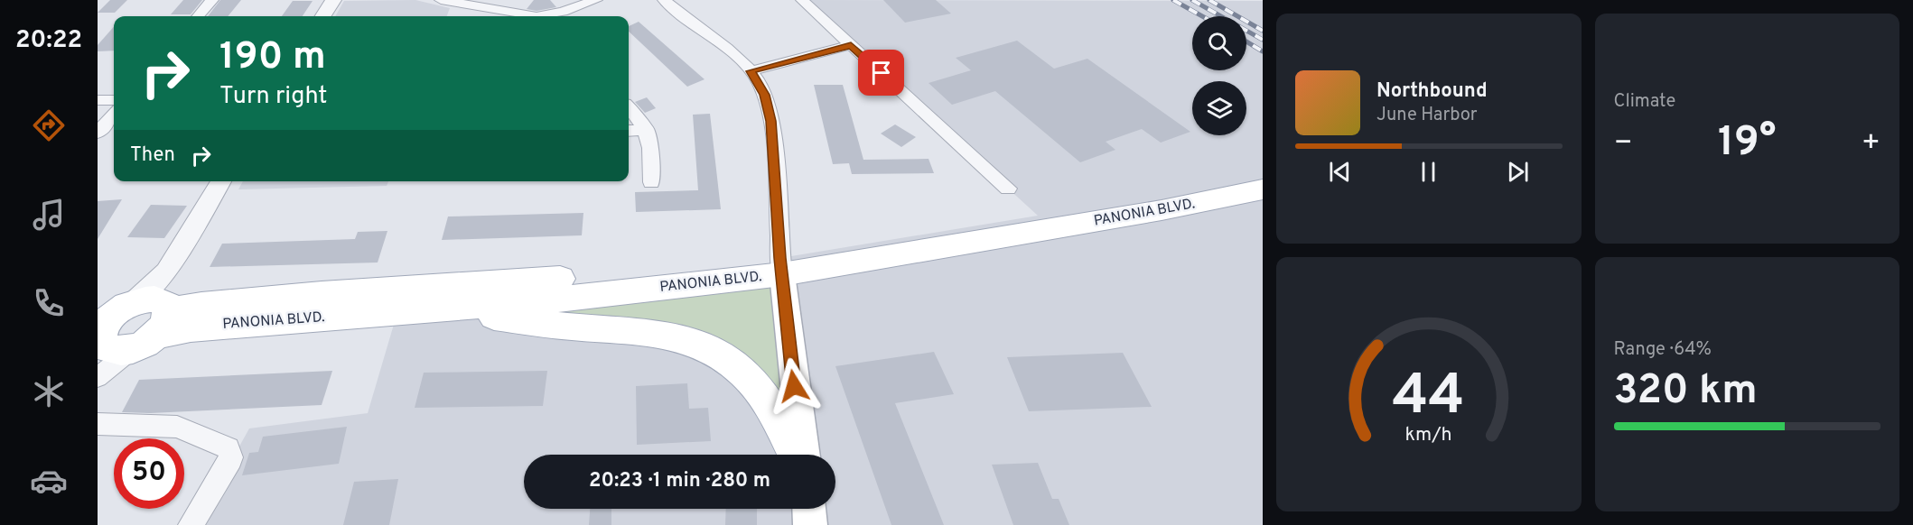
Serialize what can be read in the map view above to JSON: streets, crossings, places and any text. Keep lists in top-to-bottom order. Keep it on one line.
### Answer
{"streets":{"main road":["PANONIA BLVD."]},"page":{"tabs":"20:22","tile":["Climate",["Range · 64%","320 km"]],"turn":["190 m","Turn right"],"song":["Northbound","June Harbor"],"heat":["−","19°","+"],"then":"Then","limit":"50","trip":"20:23 · 1 min · 280 m","gauge":["44","km/h"]}}
